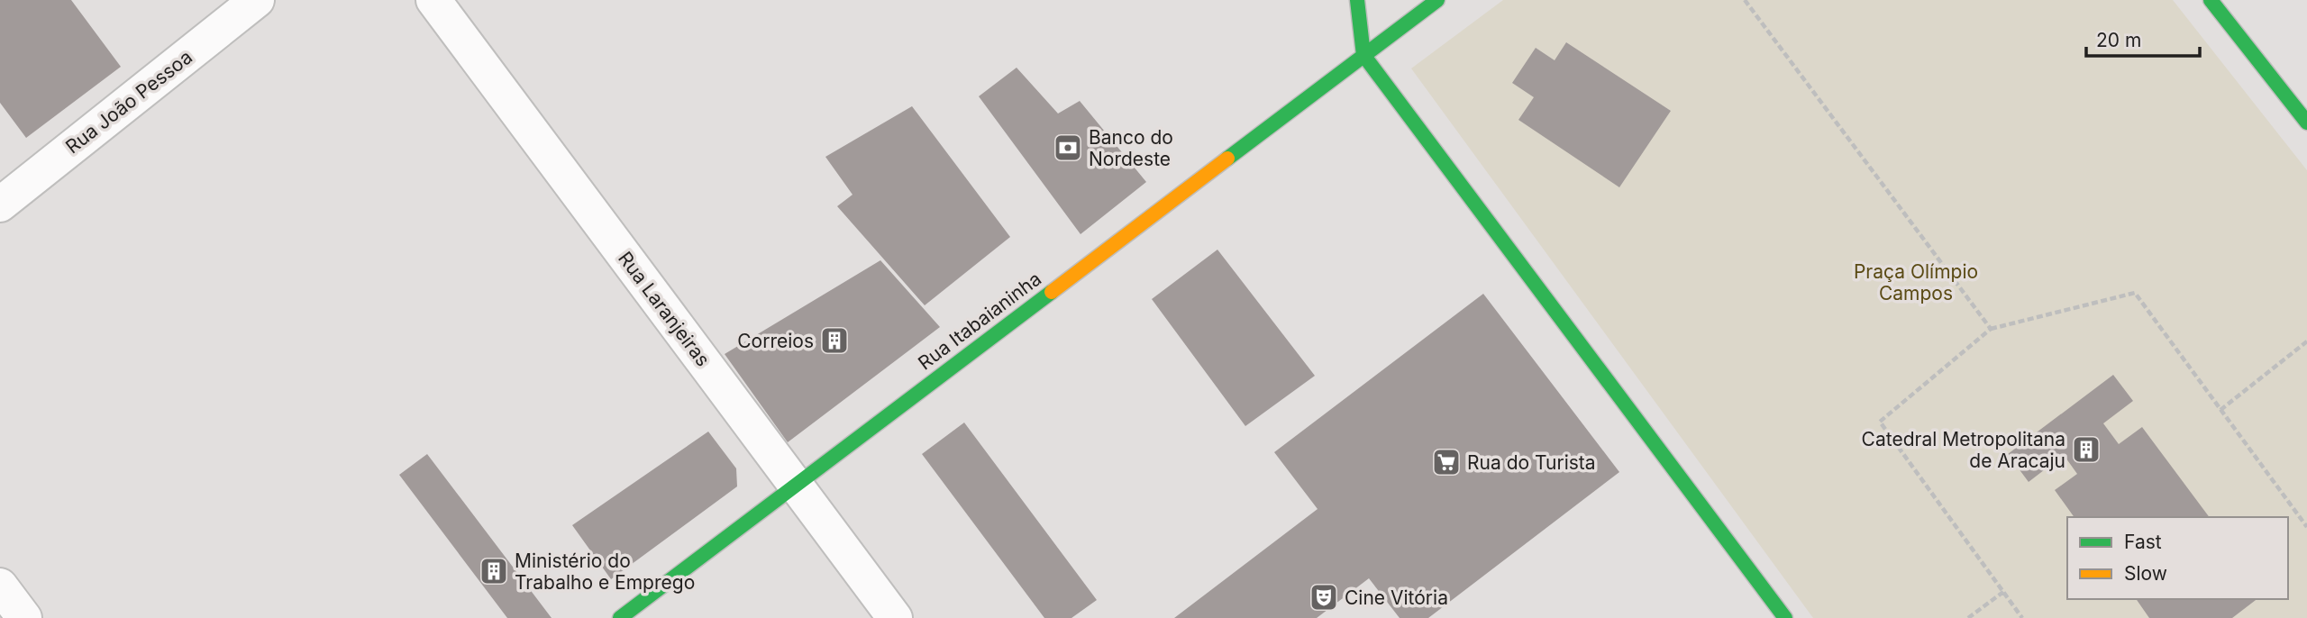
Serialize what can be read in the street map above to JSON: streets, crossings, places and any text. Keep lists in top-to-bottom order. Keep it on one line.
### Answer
{"streets":{"main road":["Rua Itabaianinha"],"street":["Rua João Pessoa","Rua Laranjeiras"]},"crossings":[["Rua Laranjeiras","Rua Itabaianinha"]],"parks":["Praça Olímpio Campos"],"places":{"bank":["Banco do Nordeste"],"building":["Correios","Catedral Metropolitana de Aracaju","Ministério do Trabalho e Emprego"],"supermarket":["Rua do Turista"],"theatre":["Cine Vitória"]},"legend":["Fast","Slow"],"scale_bar":"20 m"}
